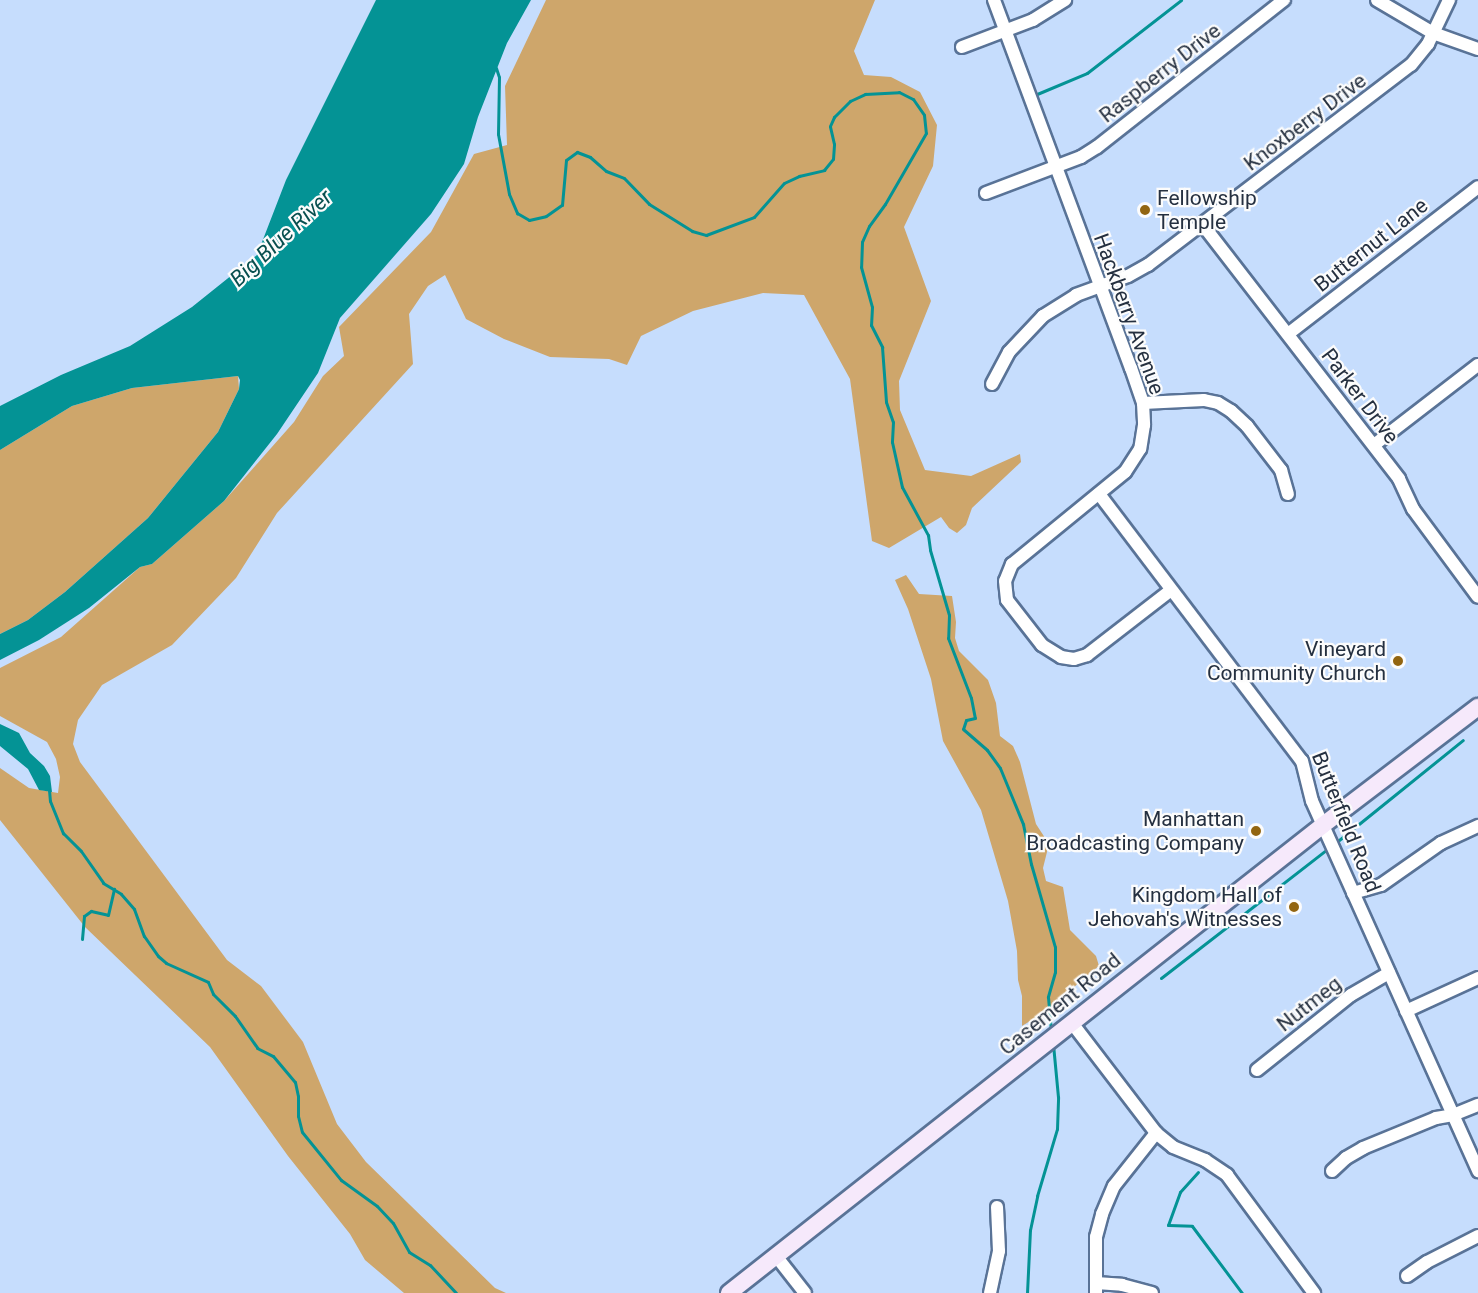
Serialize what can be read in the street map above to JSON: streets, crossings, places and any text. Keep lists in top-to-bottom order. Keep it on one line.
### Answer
{"streets":{"street":["Raspberry Drive","Knoxberry Drive","Butternut Lane","Hackberry Avenue","Parker Drive","Butterfield Road","Casement Road","Nutmeg"]},"crossings":[["Raspberry Drive","Hackberry Avenue"],["Knoxberry Drive","Hackberry Avenue"],["Knoxberry Drive","Parker Drive"],["Butternut Lane","Parker Drive"],["Hackberry Avenue","Butterfield Road"],["Butterfield Road","Casement Road"],["Butterfield Road","Nutmeg"]],"water":["Big Blue River"],"places":["Fellowship Temple","Vineyard Community Church","Manhattan Broadcasting Company","Kingdom Hall of Jehovah's Witnesses"]}
